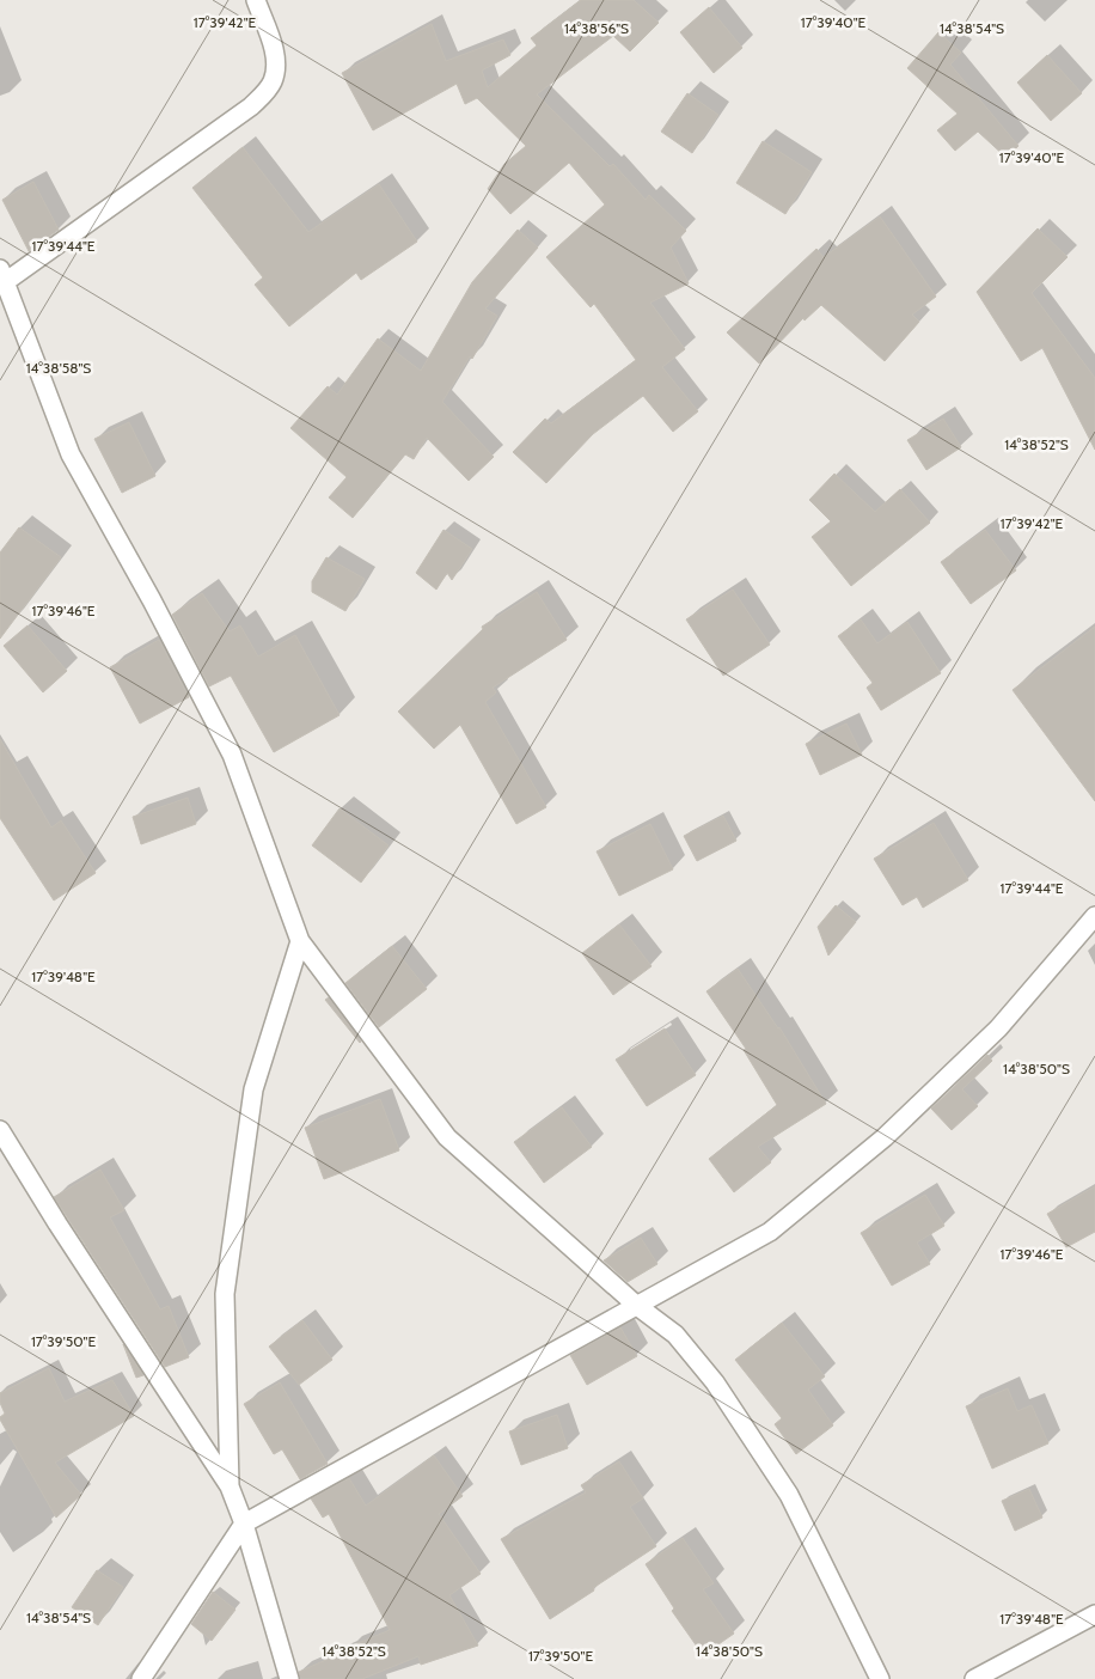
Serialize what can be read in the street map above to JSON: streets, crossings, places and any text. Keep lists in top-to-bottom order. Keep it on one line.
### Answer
{"coordinates":["17°39'42\"E","17°39'40\"E","14°38'56\"S","14°38'54\"S","17°39'44\"E","14°38'58\"S","14°38'52\"S","17°39'46\"E","17°39'48\"E","14°38'50\"S","17°39'50\"E"]}
